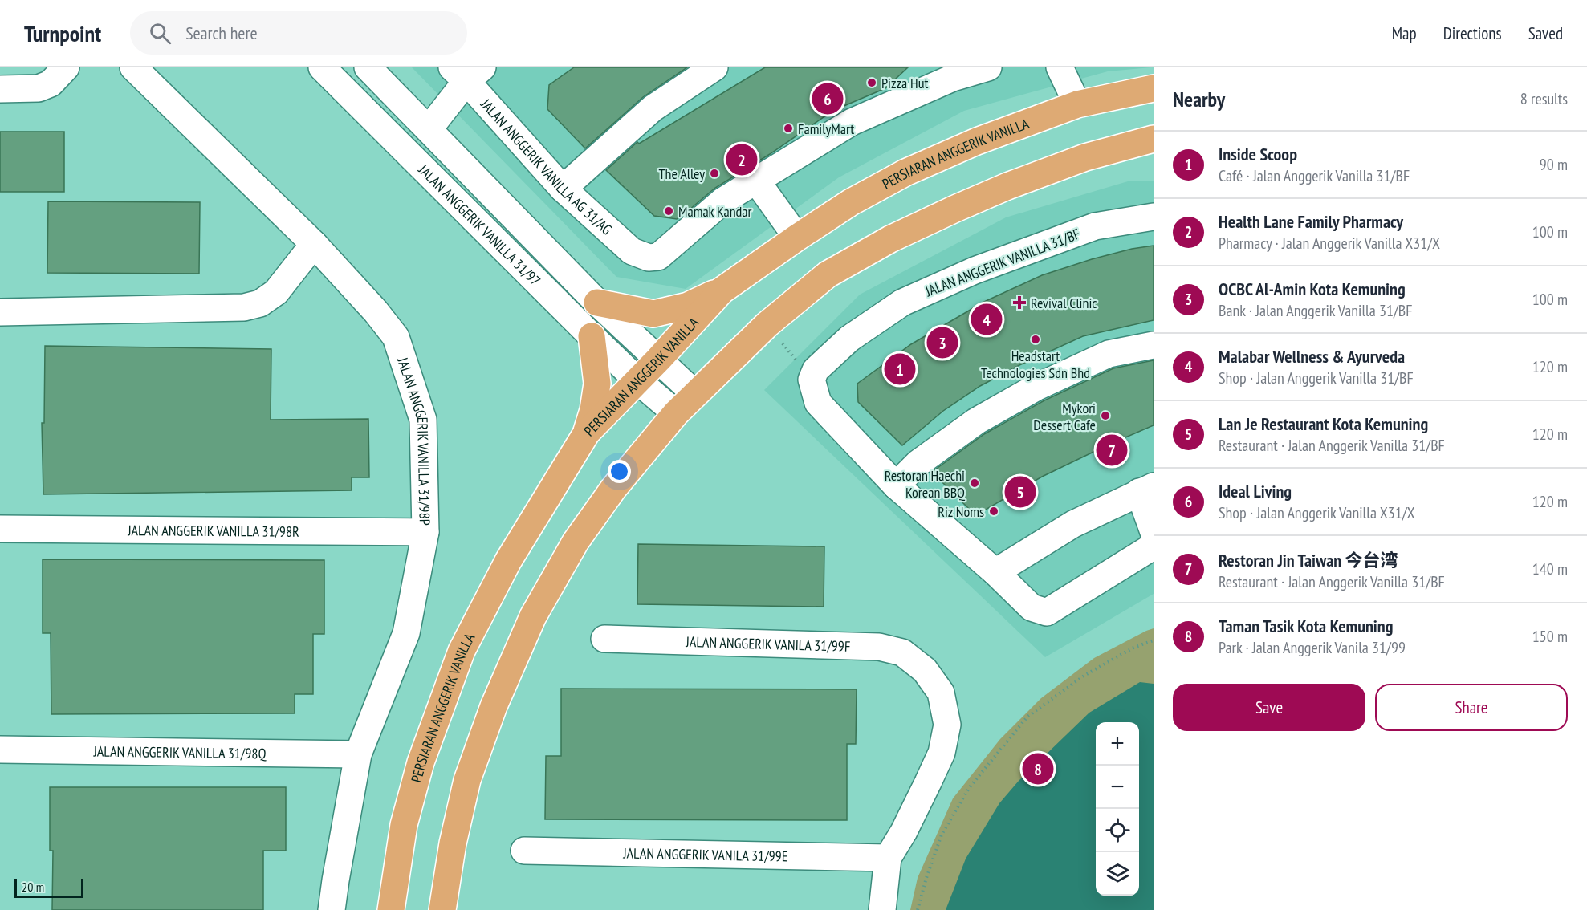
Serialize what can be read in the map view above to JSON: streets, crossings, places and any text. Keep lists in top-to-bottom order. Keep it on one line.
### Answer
{"streets":{"main road":["PERSIARAN ANGGERIK VANILLA"],"street":["JALAN ANGGERIK VANILLA AG 31/AG","JALAN ANGGERIK VANILLA 31/97","JALAN ANGGERIK VANILLA 31/BF","JALAN ANGGERIK VANILLA 31/98P","JALAN ANGGERIK VANILLA 31/98R","JALAN ANGGERIK VANILA 31/99F","JALAN ANGGERIK VANILLA 31/98Q","JALAN ANGGERIK VANILA 31/99E"]},"crossings":[["PERSIARAN ANGGERIK VANILLA","JALAN ANGGERIK VANILLA 31/97"],["JALAN ANGGERIK VANILLA 31/98P","JALAN ANGGERIK VANILLA 31/98R"],["JALAN ANGGERIK VANILLA 31/98P","JALAN ANGGERIK VANILLA 31/98Q"],["JALAN ANGGERIK VANILA 31/99F","JALAN ANGGERIK VANILA 31/99E"]],"places":{"other":["Pizza Hut","FamilyMart","The Alley","Mamak Kandar","Headstart Technologies Sdn Bhd","Mykori Dessert Cafe","Restoran Haechi Korean BBQ","Riz Noms"],"health":["Revival Clinic"]},"scale_bar":"20 m","page":{"header":"Turnpoint","search":"Search here","nav":["Map","Directions","Saved"],"heading":["Nearby","8 results"],"pins":["6","2","4","3","1","7","5","8"],"list":[{"mark":"1","name":"Inside Scoop","note":"Café · Jalan Anggerik Vanilla 31/BF","value":"90 m"},{"mark":"2","name":"Health Lane Family Pharmacy","note":"Pharmacy · Jalan Anggerik Vanilla X31/X","value":"100 m"},{"mark":"3","name":"OCBC Al-Amin Kota Kemuning","note":"Bank · Jalan Anggerik Vanilla 31/BF","value":"100 m"},{"mark":"4","name":"Malabar Wellness & Ayurveda","note":"Shop · Jalan Anggerik Vanilla 31/BF","value":"120 m"},{"mark":"5","name":"Lan Je Restaurant Kota Kemuning","note":"Restaurant · Jalan Anggerik Vanilla 31/BF","value":"120 m"},{"mark":"6","name":"Ideal Living","note":"Shop · Jalan Anggerik Vanilla X31/X","value":"120 m"},{"mark":"7","name":"Restoran Jin Taiwan 今台湾","note":"Restaurant · Jalan Anggerik Vanilla 31/BF","value":"140 m"},{"mark":"8","name":"Taman Tasik Kota Kemuning","note":"Park · Jalan Anggerik Vanila 31/99","value":"150 m"}],"buttons":["Save","Share"],"map_buttons":["+","−"],"scale":"20 m"}}
